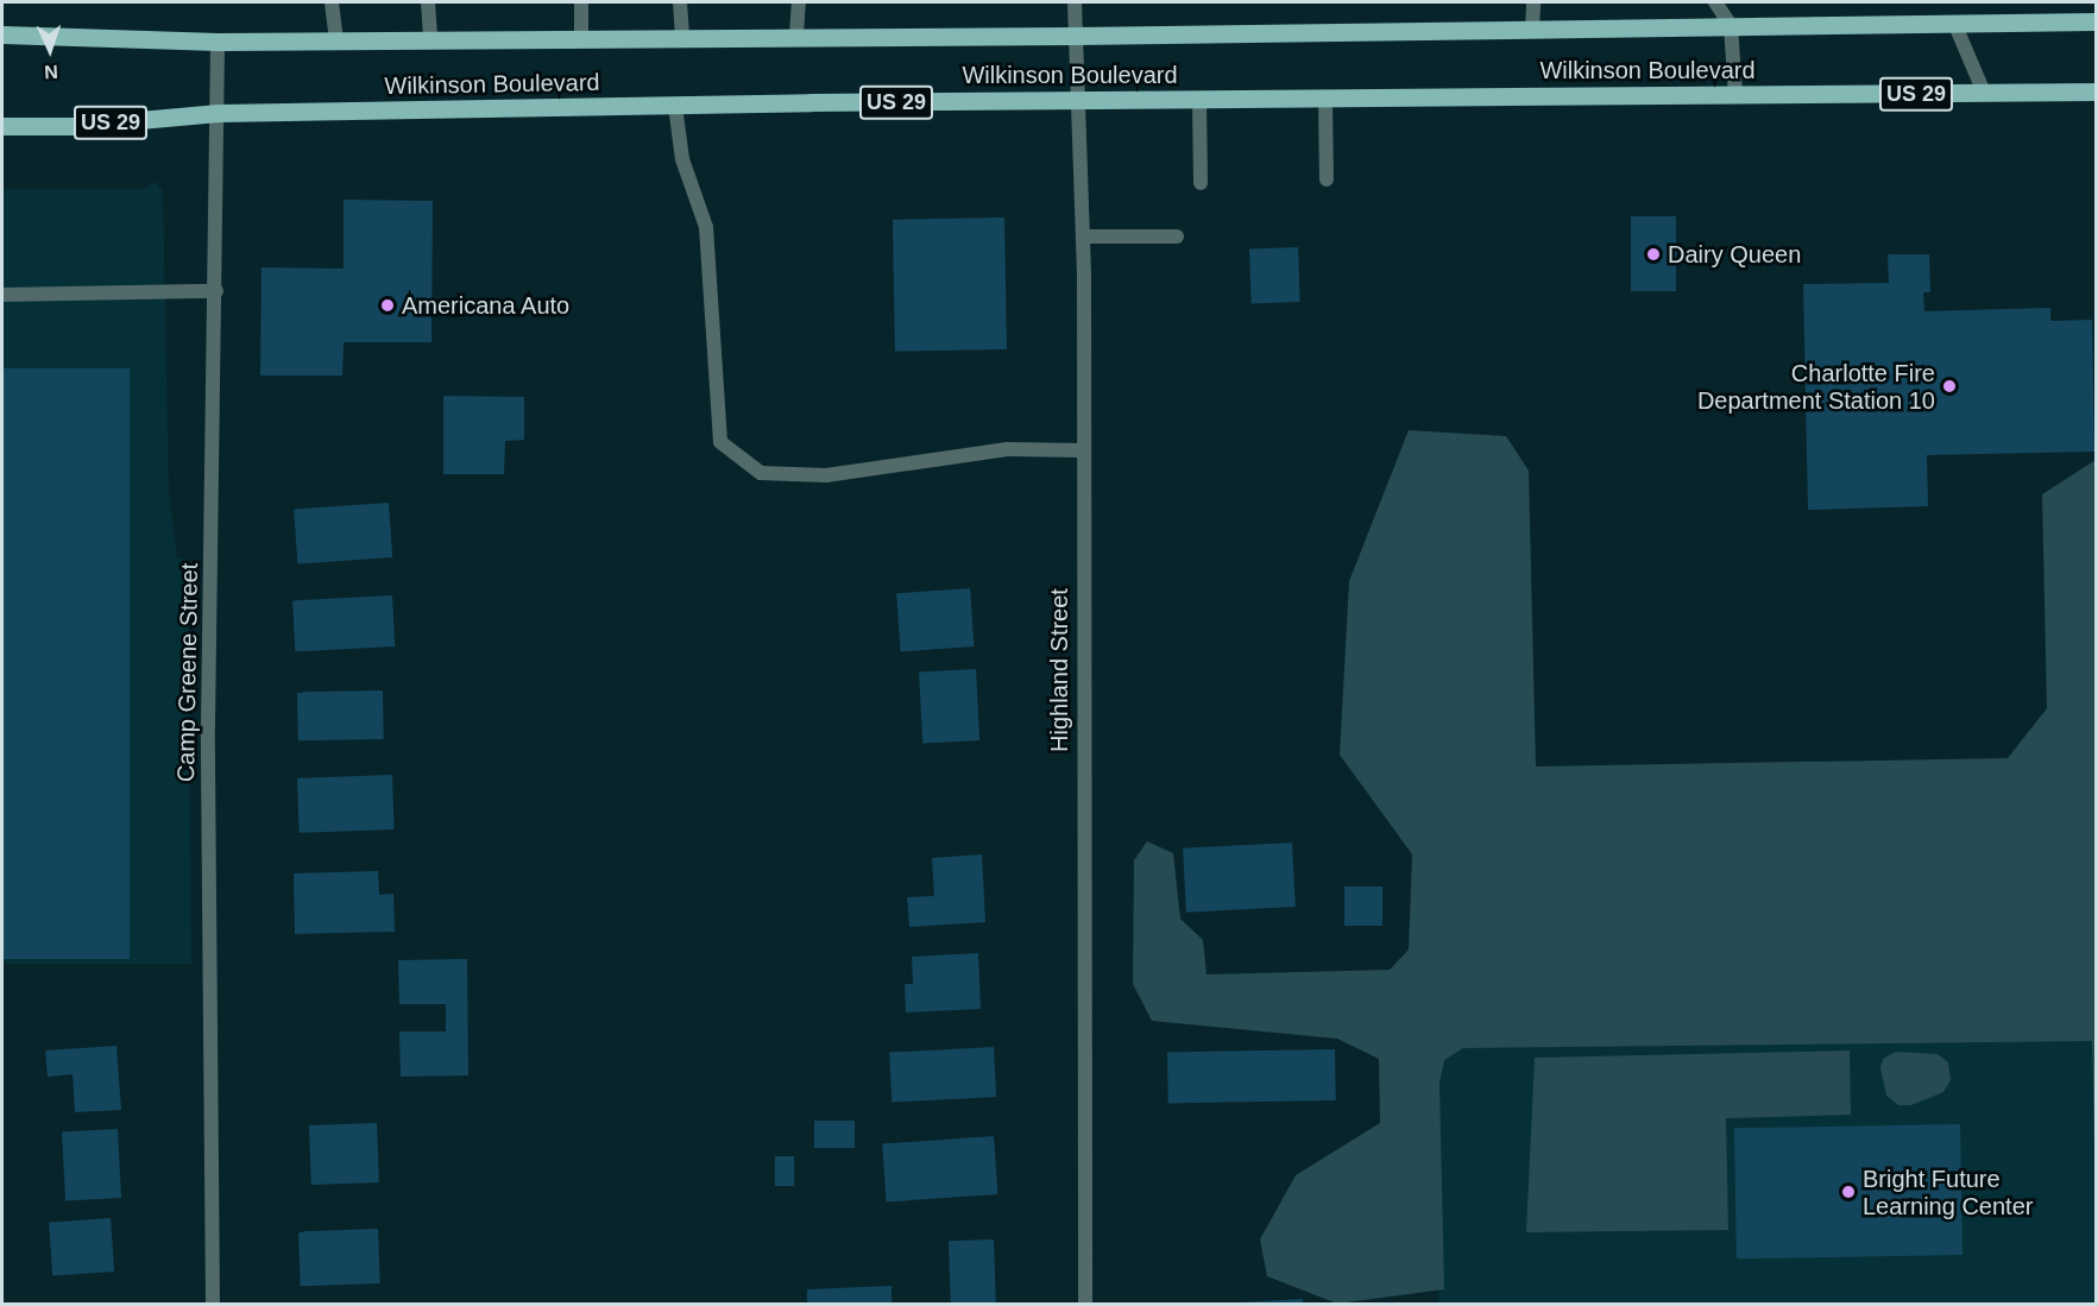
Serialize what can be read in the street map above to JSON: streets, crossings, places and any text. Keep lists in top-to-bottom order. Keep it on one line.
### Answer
{"streets":{"main road":["Wilkinson Boulevard","US 29"],"street":["Highland Street","Camp Greene Street"]},"crossings":[["Wilkinson Boulevard","Highland Street"],["Wilkinson Boulevard","Camp Greene Street"]],"places":["Dairy Queen","Americana Auto","Charlotte Fire Department Station 10","Bright Future Learning Center"],"north":"bottom"}
